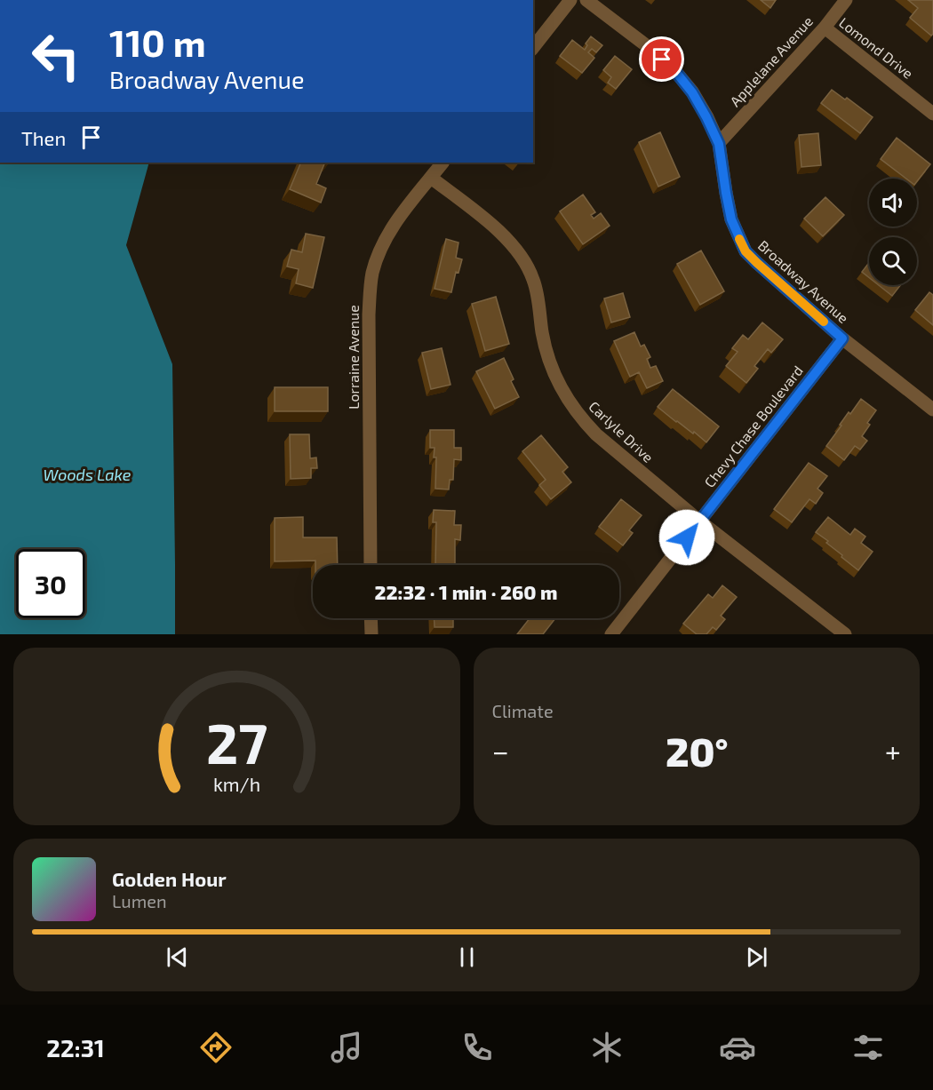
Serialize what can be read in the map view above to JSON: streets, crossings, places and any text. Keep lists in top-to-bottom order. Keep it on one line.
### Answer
{"streets":{"street":["Lomond Drive","Applelane Avenue","Broadway Avenue","Lorraine Avenue","Chevy Chase Boulevard","Carlyle Drive"]},"crossings":[["Lomond Drive","Applelane Avenue"],["Applelane Avenue","Broadway Avenue"],["Broadway Avenue","Chevy Chase Boulevard"],["Lorraine Avenue","Carlyle Drive"],["Chevy Chase Boulevard","Carlyle Drive"]],"water":["Woods Lake"],"page":{"turn":["110 m","Broadway Avenue"],"then":"Then","limit":"30","trip":"22:32 · 1 min · 260 m","tile":"Climate","heat":["−","20°","+"],"song":["Golden Hour","Lumen"],"tabs":"22:31","gauge":["27","km/h"]}}
